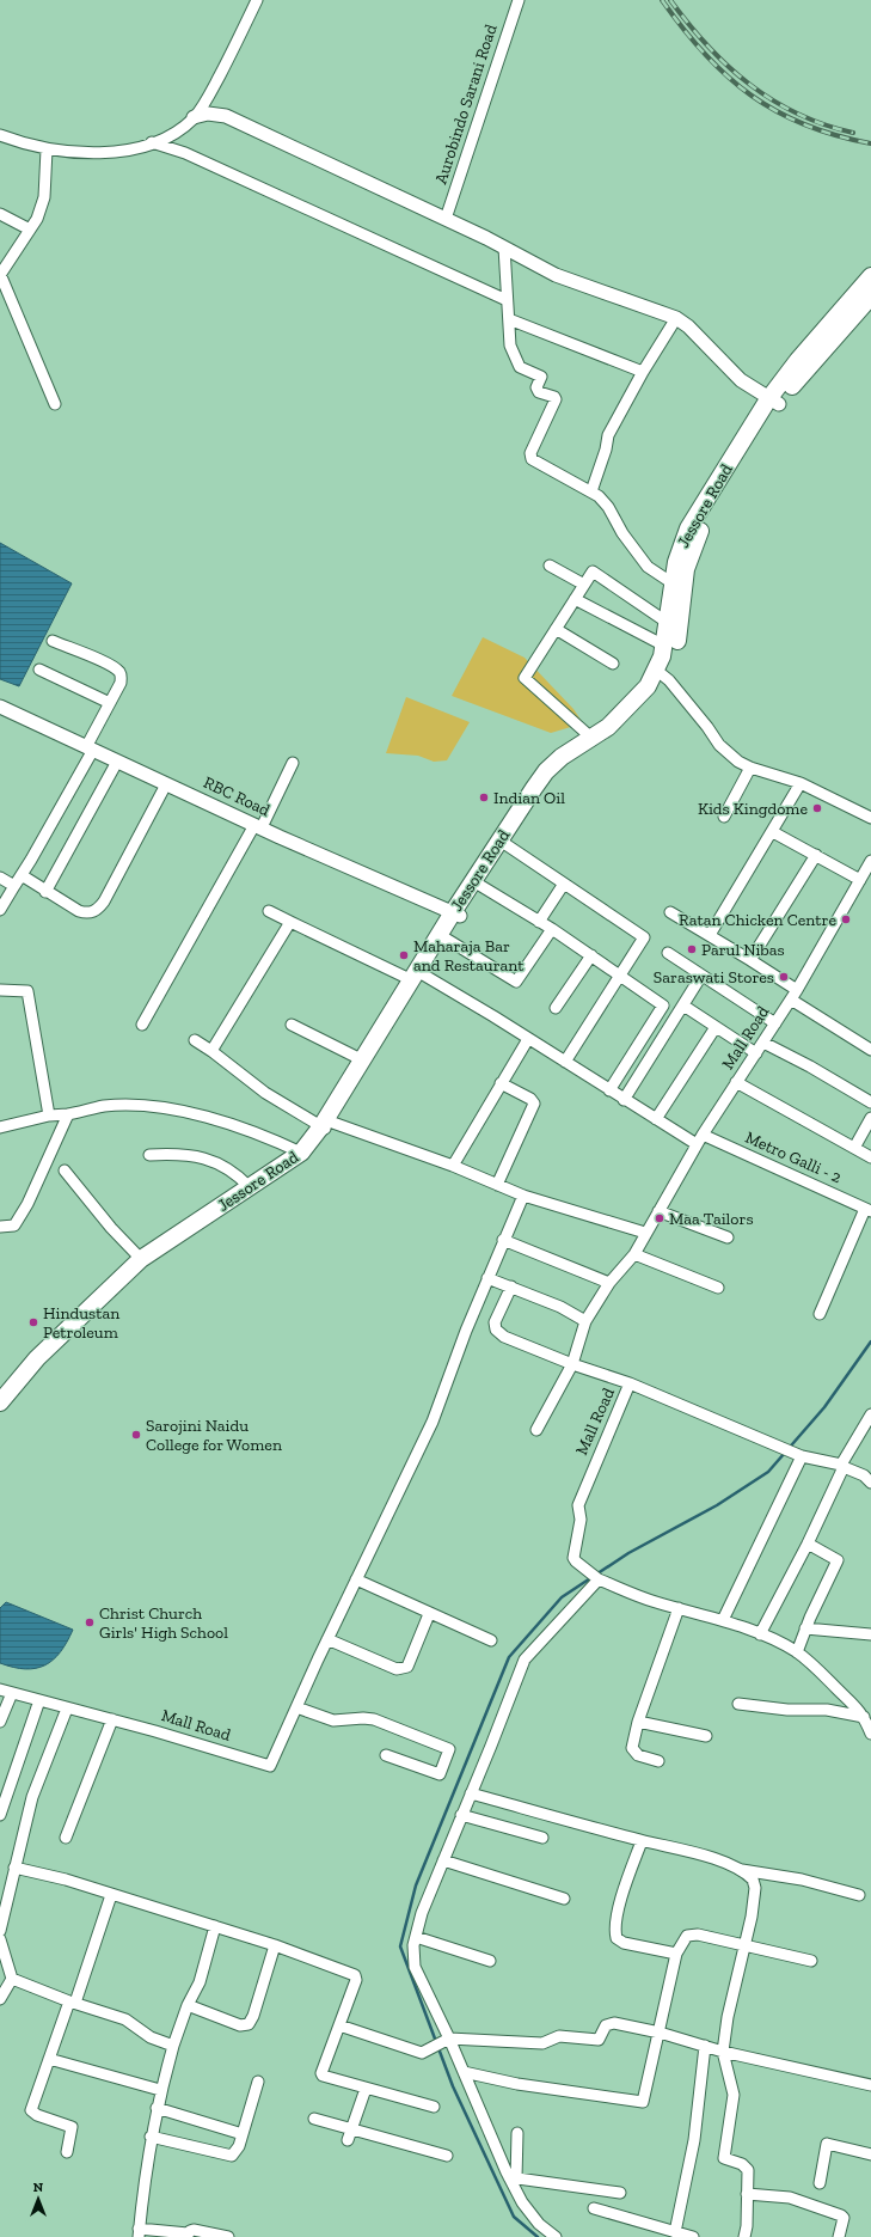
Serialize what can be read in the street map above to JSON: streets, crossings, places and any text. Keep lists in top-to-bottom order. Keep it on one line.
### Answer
{"streets":{"main road":["Jessore Road"],"street":["Aurobindo Sarani Road","RBC Road","Mall Road","Metro Galli - 2"]},"crossings":[["Jessore Road","RBC Road"],["Mall Road","Metro Galli - 2"]],"places":["Indian Oil","Kids Kingdome","Ratan Chicken Centre","Parul Nibas","Maharaja Bar and Restaurant","Saraswati Stores","Maa Tailors","Hindustan Petroleum","Sarojini Naidu College for Women","Christ Church Girls' High School"],"north":"top"}
